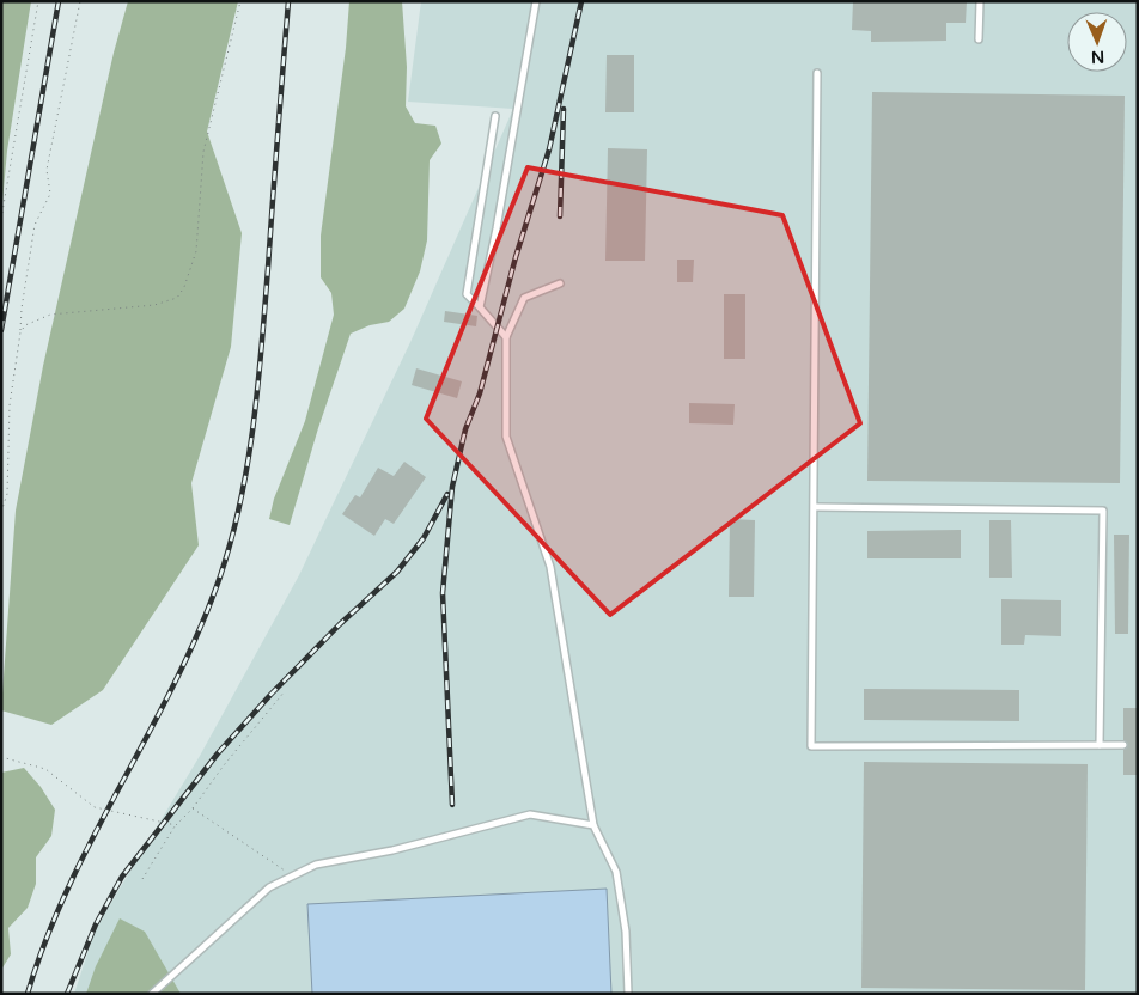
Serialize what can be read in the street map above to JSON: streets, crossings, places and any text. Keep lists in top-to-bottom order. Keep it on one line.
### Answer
{"north":"bottom"}
